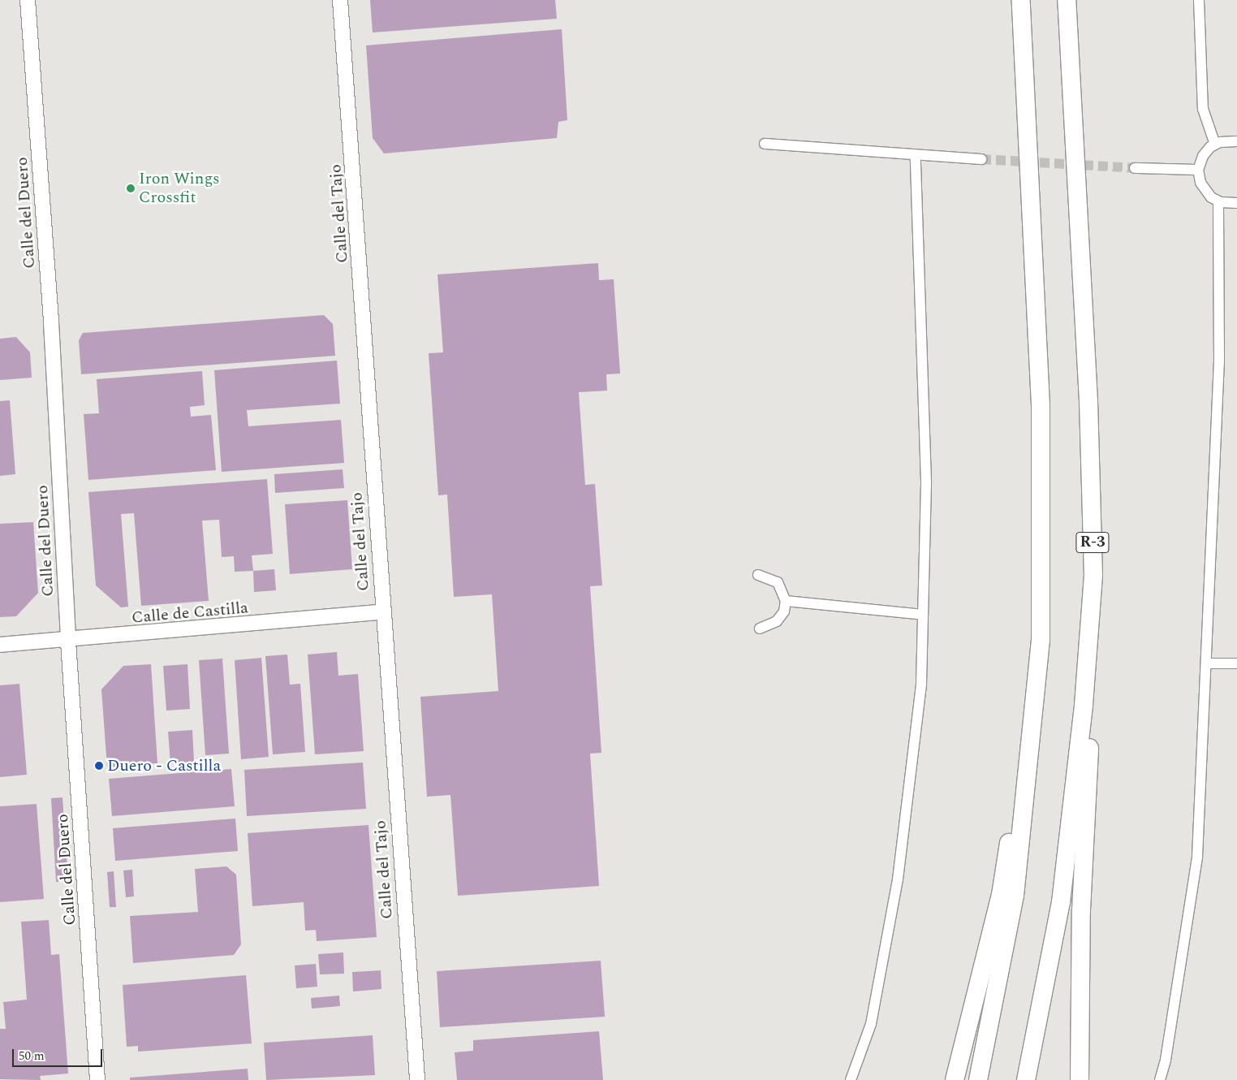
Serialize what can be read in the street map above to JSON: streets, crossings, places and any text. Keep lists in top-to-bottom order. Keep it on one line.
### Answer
{"streets":{"highway":["R-3"],"street":["Calle del Duero","Calle del Tajo","Calle de Castilla"]},"crossings":[["Calle del Duero","Calle de Castilla"],["Calle del Tajo","Calle de Castilla"]],"places":["Iron Wings Crossfit","Duero - Castilla"],"scale_bar":"50 m"}
